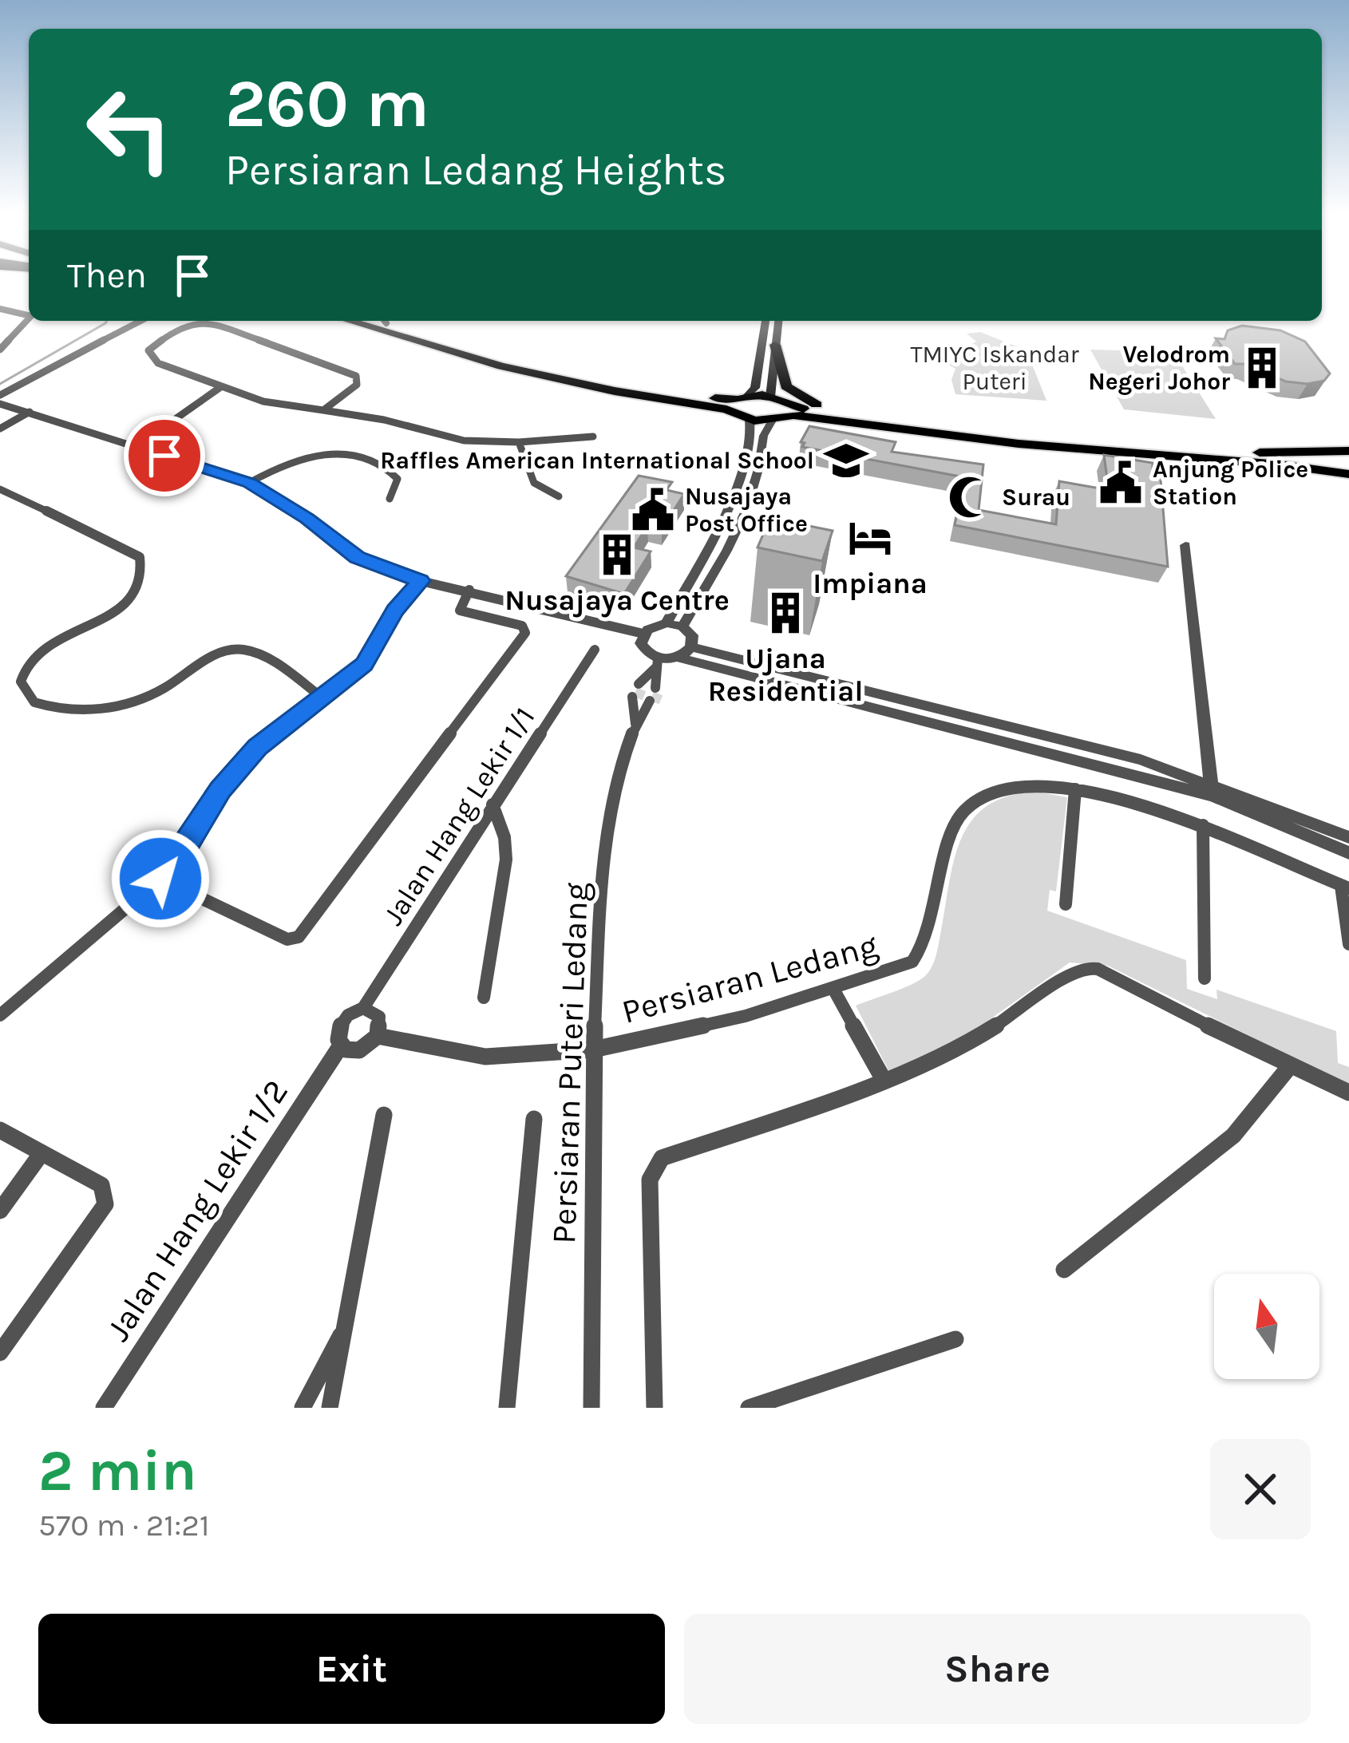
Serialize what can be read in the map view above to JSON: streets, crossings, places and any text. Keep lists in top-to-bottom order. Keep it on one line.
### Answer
{"streets":{"street":["Jalan Hang Lekir 1/1","Persiaran Ledang","Persiaran Puteri Ledang","Jalan Hang Lekir 1/2"]},"crossings":[["Jalan Hang Lekir 1/1","Persiaran Ledang"],["Jalan Hang Lekir 1/1","Jalan Hang Lekir 1/2"],["Persiaran Ledang","Persiaran Puteri Ledang"],["Persiaran Ledang","Jalan Hang Lekir 1/2"]],"parks":["TMIYC Iskandar Puteri"],"places":{"building":["Velodrom Negeri Johor","Nusajaya Centre","Ujana Residential"],"school or university":["Raffles American International School"],"public building":["Anjung Police Station","Nusajaya Post Office"],"mosque":["Surau"],"hotel":["Impiana"]},"north":"top","page":{"turn":["260 m","Persiaran Ledang Heights"],"then":"Then","heading":["2 min","570 m · 21:21"],"buttons":["Exit","Share"]}}
